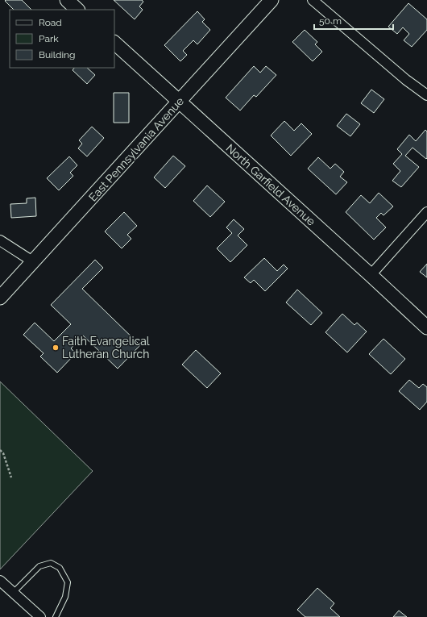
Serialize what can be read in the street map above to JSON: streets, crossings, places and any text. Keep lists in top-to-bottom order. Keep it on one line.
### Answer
{"streets":{"street":["East Pennsylvania Avenue","North Garfield Avenue"]},"crossings":[["East Pennsylvania Avenue","North Garfield Avenue"]],"places":["Faith Evangelical Lutheran Church"],"legend":["Road","Park","Building"],"scale_bar":"50 m"}
